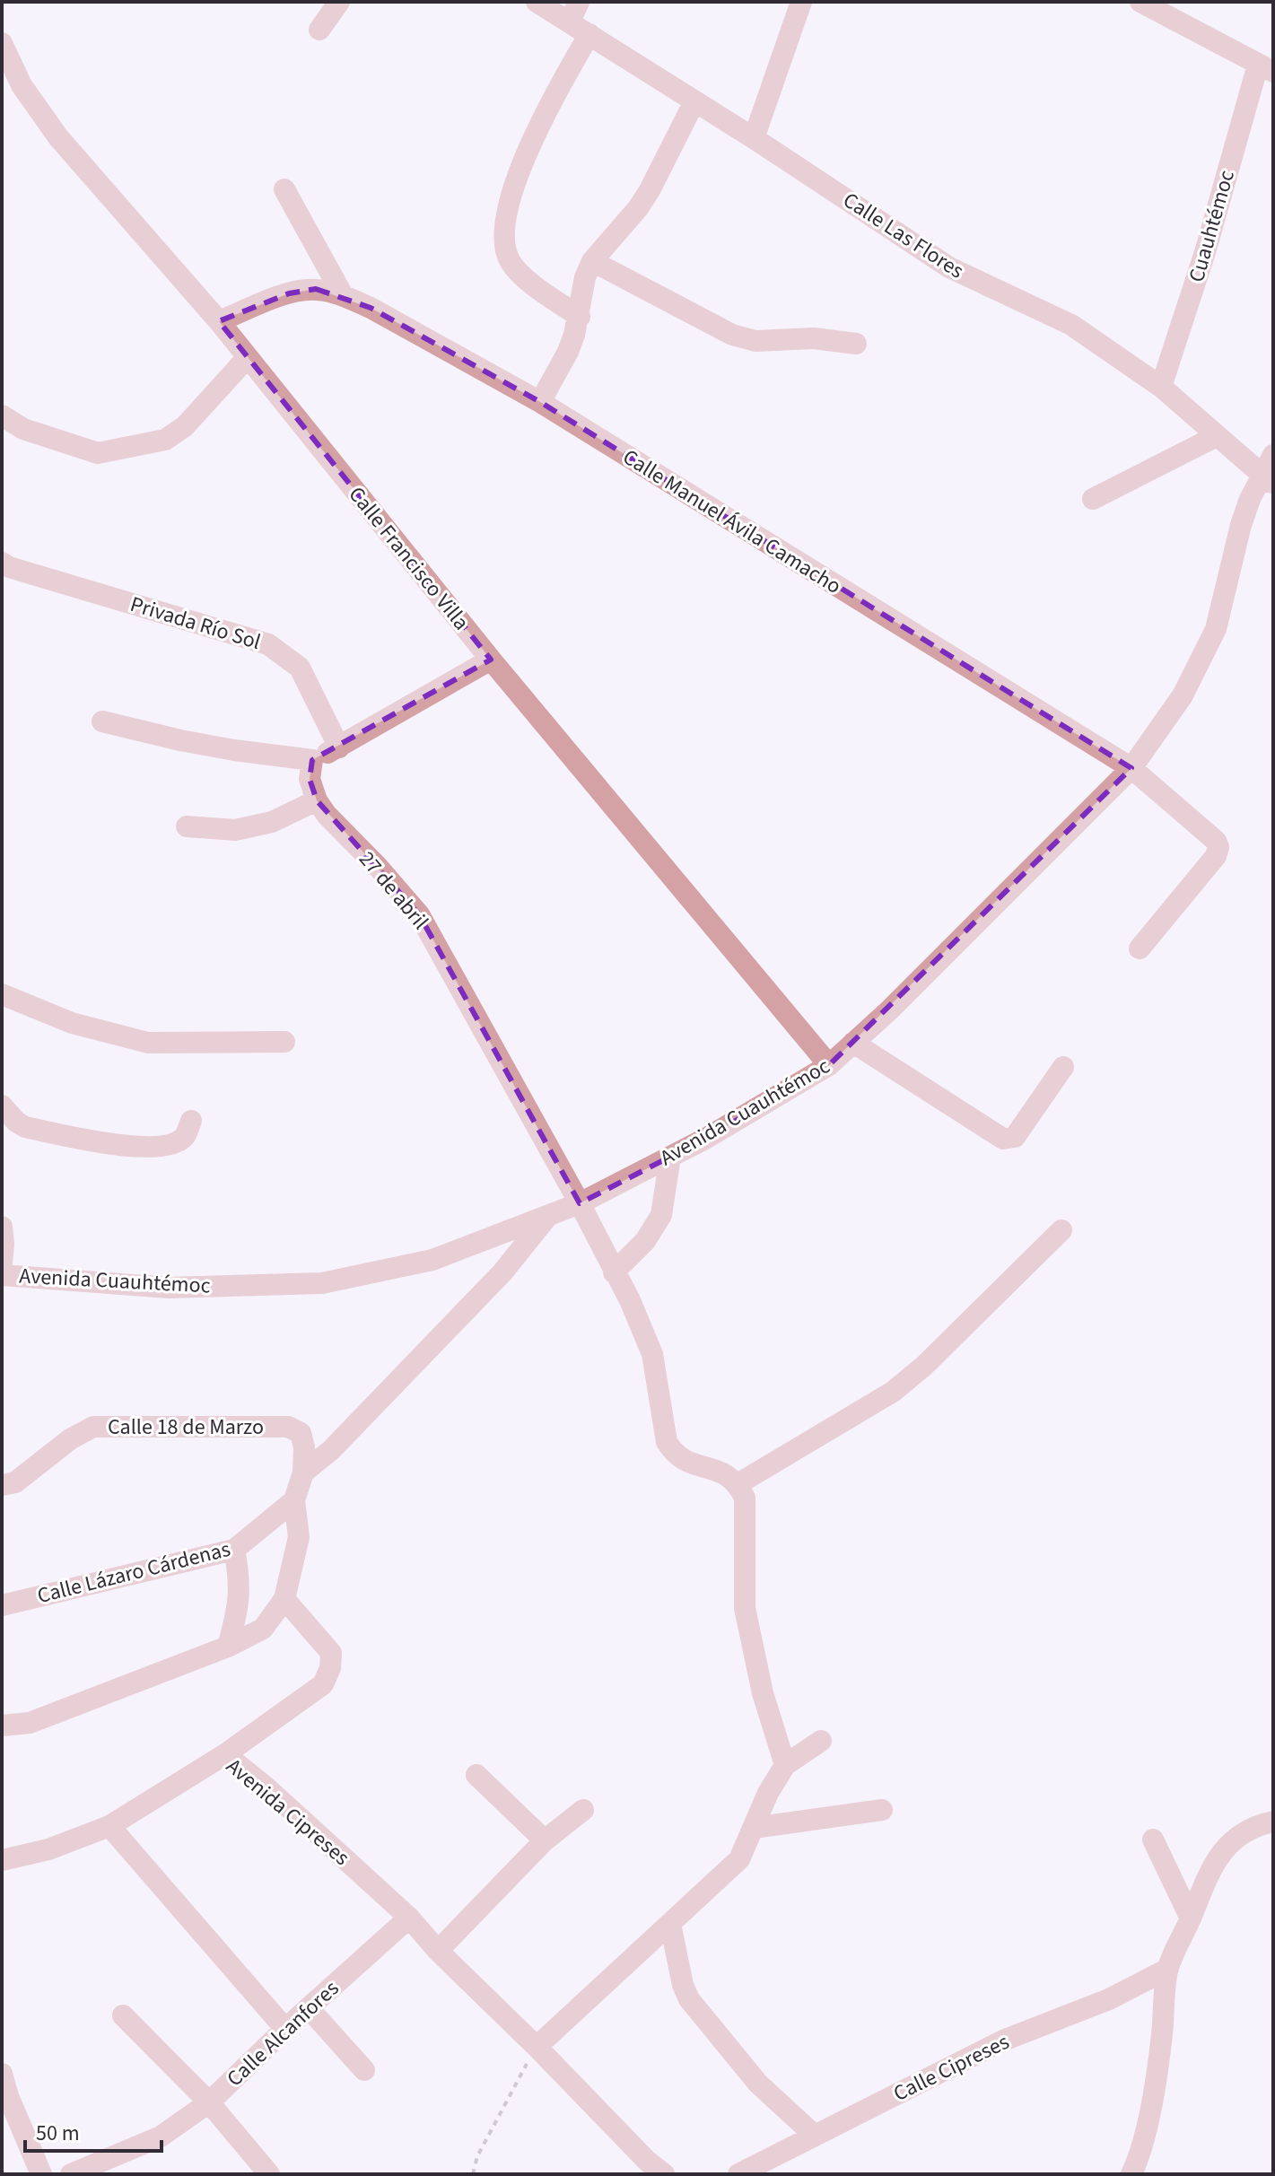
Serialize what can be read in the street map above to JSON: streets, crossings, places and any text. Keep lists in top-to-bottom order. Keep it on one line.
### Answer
{"streets":{"street":["Cuauhtémoc","Calle Las Flores","Calle Manuel Ávila Camacho","Calle Francisco Villa","Privada Río Sol","27 de abril","Avenida Cuauhtémoc","Calle 18 de Marzo","Calle Lázaro Cárdenas","Avenida Cipreses","Calle Alcanfores","Calle Cipreses"]},"crossings":[["Cuauhtémoc","Calle Las Flores"],["Calle Las Flores","Avenida Cuauhtémoc"],["Calle Manuel Ávila Camacho","Calle Francisco Villa"],["Calle Manuel Ávila Camacho","Avenida Cuauhtémoc"],["Calle Francisco Villa","Avenida Cuauhtémoc"],["27 de abril","Avenida Cuauhtémoc"],["Avenida Cipreses","Calle Alcanfores"]],"scale_bar":"50 m"}
